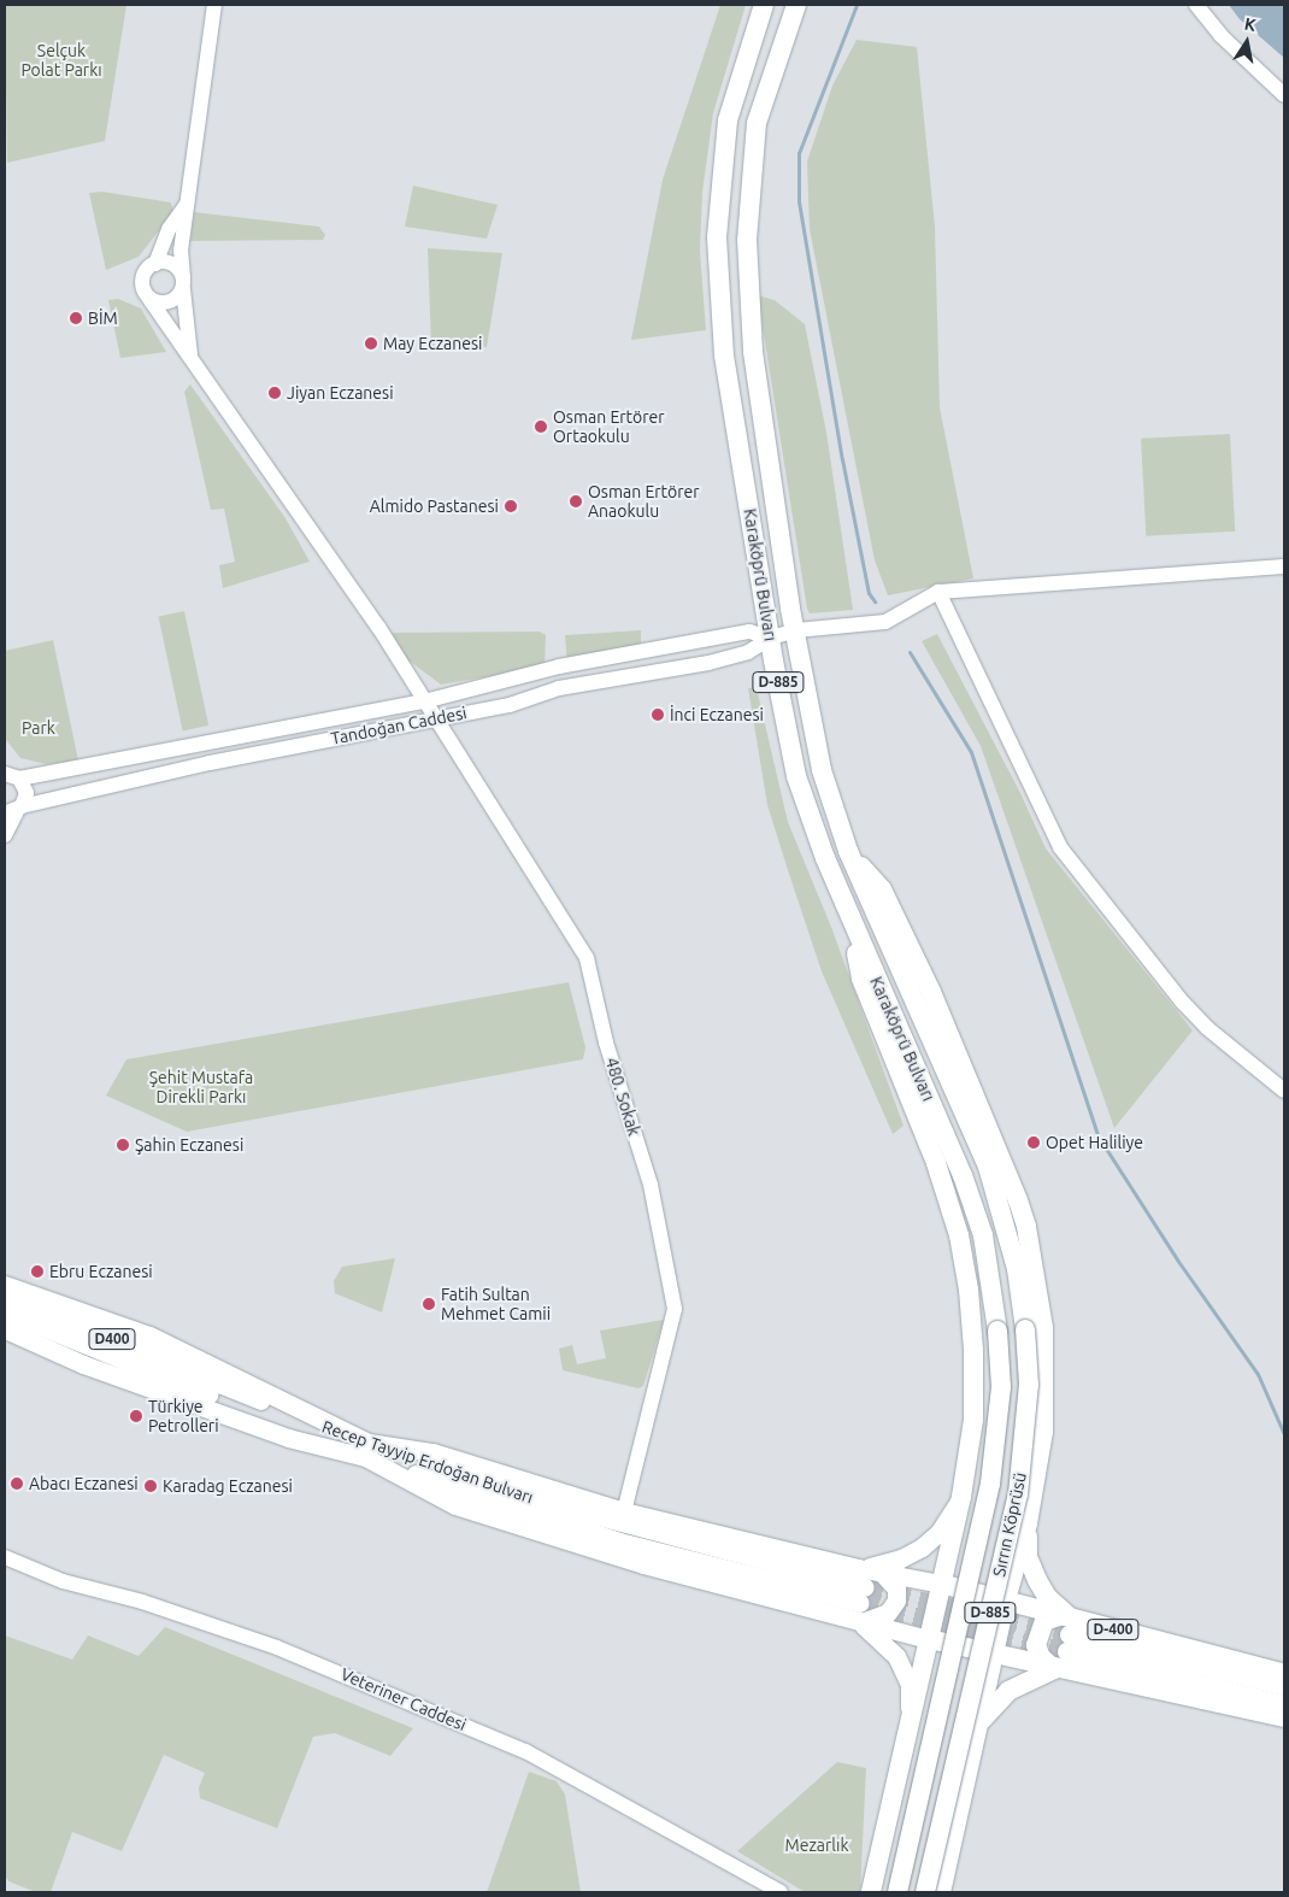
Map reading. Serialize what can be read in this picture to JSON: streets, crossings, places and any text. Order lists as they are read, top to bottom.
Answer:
{
  "streets": {
    "highway": [
      "Karaköprü Bulvarı",
      "D-885",
      "D400",
      "Recep Tayyip Erdoğan Bulvarı",
      "Sırrın Köprüsü",
      "D-400"
    ],
    "street": ["Tandoğan Caddesi", "480. Sokak", "Veteriner Caddesi"]
  },
  "crossings": [
    ["Karaköprü Bulvarı", "Tandoğan Caddesi"],
    ["Karaköprü Bulvarı", "Sırrın Köprüsü"],
    ["Tandoğan Caddesi", "480. Sokak"]
  ],
  "parks": [
    "Selçuk Polat Parkı",
    "Park",
    "Şehit Mustafa Direkli Parkı",
    "Mezarlık"
  ],
  "places": [
    "BİM",
    "May Eczanesi",
    "Jiyan Eczanesi",
    "Osman Ertörer Ortaokulu",
    "Osman Ertörer Anaokulu",
    "Almido Pastanesi",
    "İnci Eczanesi",
    "Opet Haliliye",
    "Şahin Eczanesi",
    "Ebru Eczanesi",
    "Fatih Sultan Mehmet Camii",
    "Türkiye Petrolleri",
    "Abacı Eczanesi",
    "Karadag Eczanesi"
  ],
  "north": "top"
}
